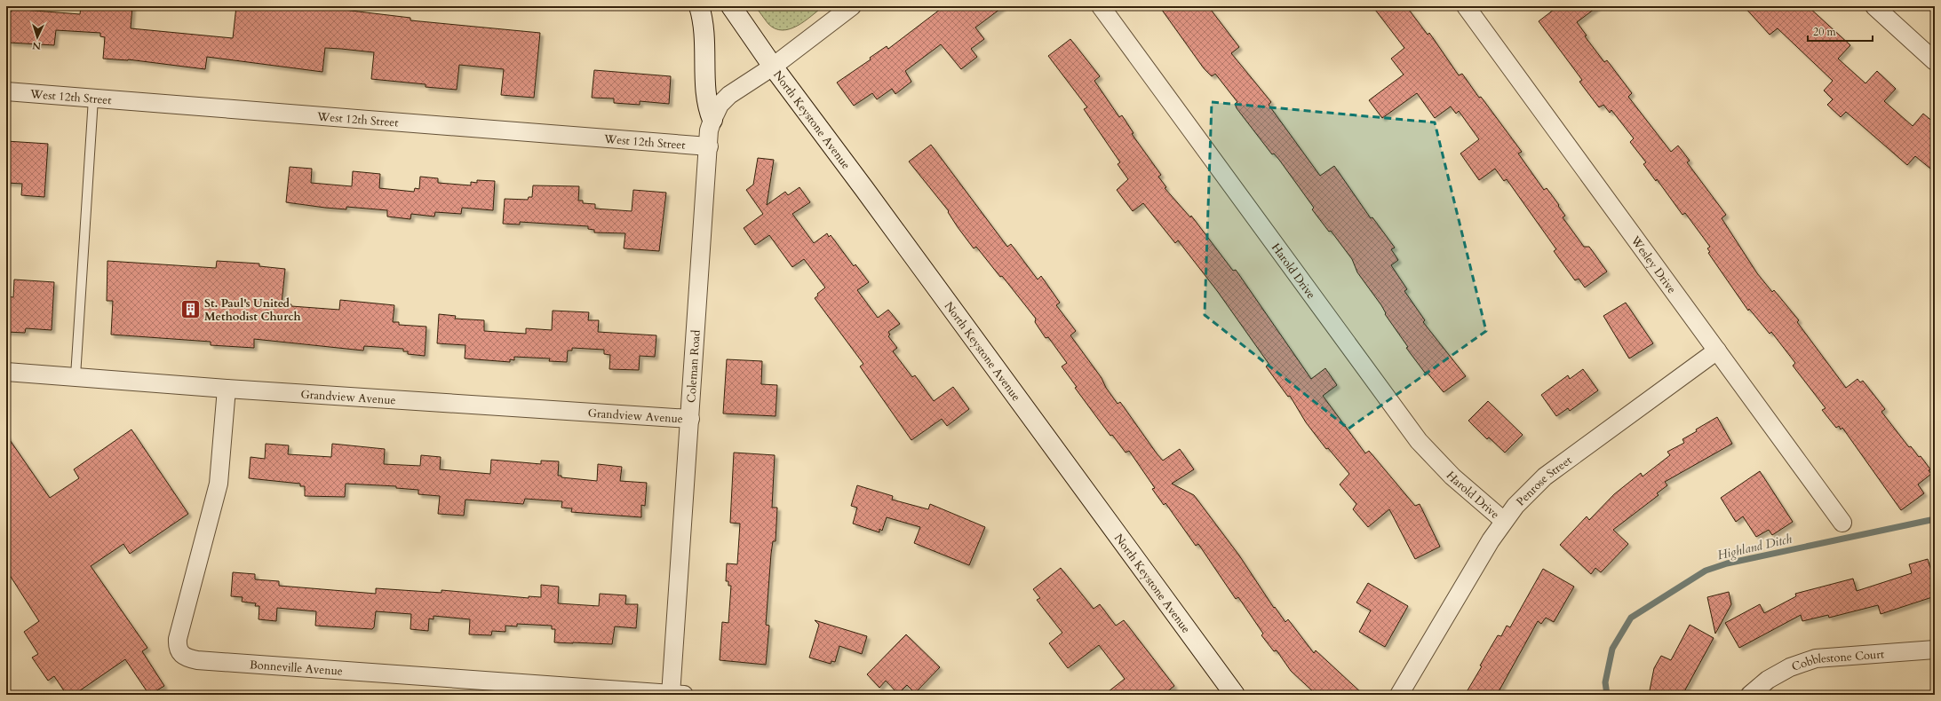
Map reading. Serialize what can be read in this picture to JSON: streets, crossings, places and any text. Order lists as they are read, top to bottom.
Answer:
{
  "streets": {
    "street": [
      "West 12th Street",
      "North Keystone Avenue",
      "Wesley Drive",
      "Harold Drive",
      "Coleman Road",
      "Grandview Avenue",
      "Penrose Street",
      "Cobblestone Court",
      "Bonneville Avenue"
    ]
  },
  "crossings": [
    ["West 12th Street", "Coleman Road"],
    ["North Keystone Avenue", "Coleman Road"],
    ["Wesley Drive", "Penrose Street"],
    ["Harold Drive", "Penrose Street"],
    ["Coleman Road", "Grandview Avenue"],
    ["Coleman Road", "Bonneville Avenue"],
    ["Grandview Avenue", "Bonneville Avenue"]
  ],
  "water": ["Highland Ditch"],
  "places": {
    "building": ["St. Paul's United Methodist Church"]
  },
  "scale_bar": "20 m",
  "north": "bottom"
}
